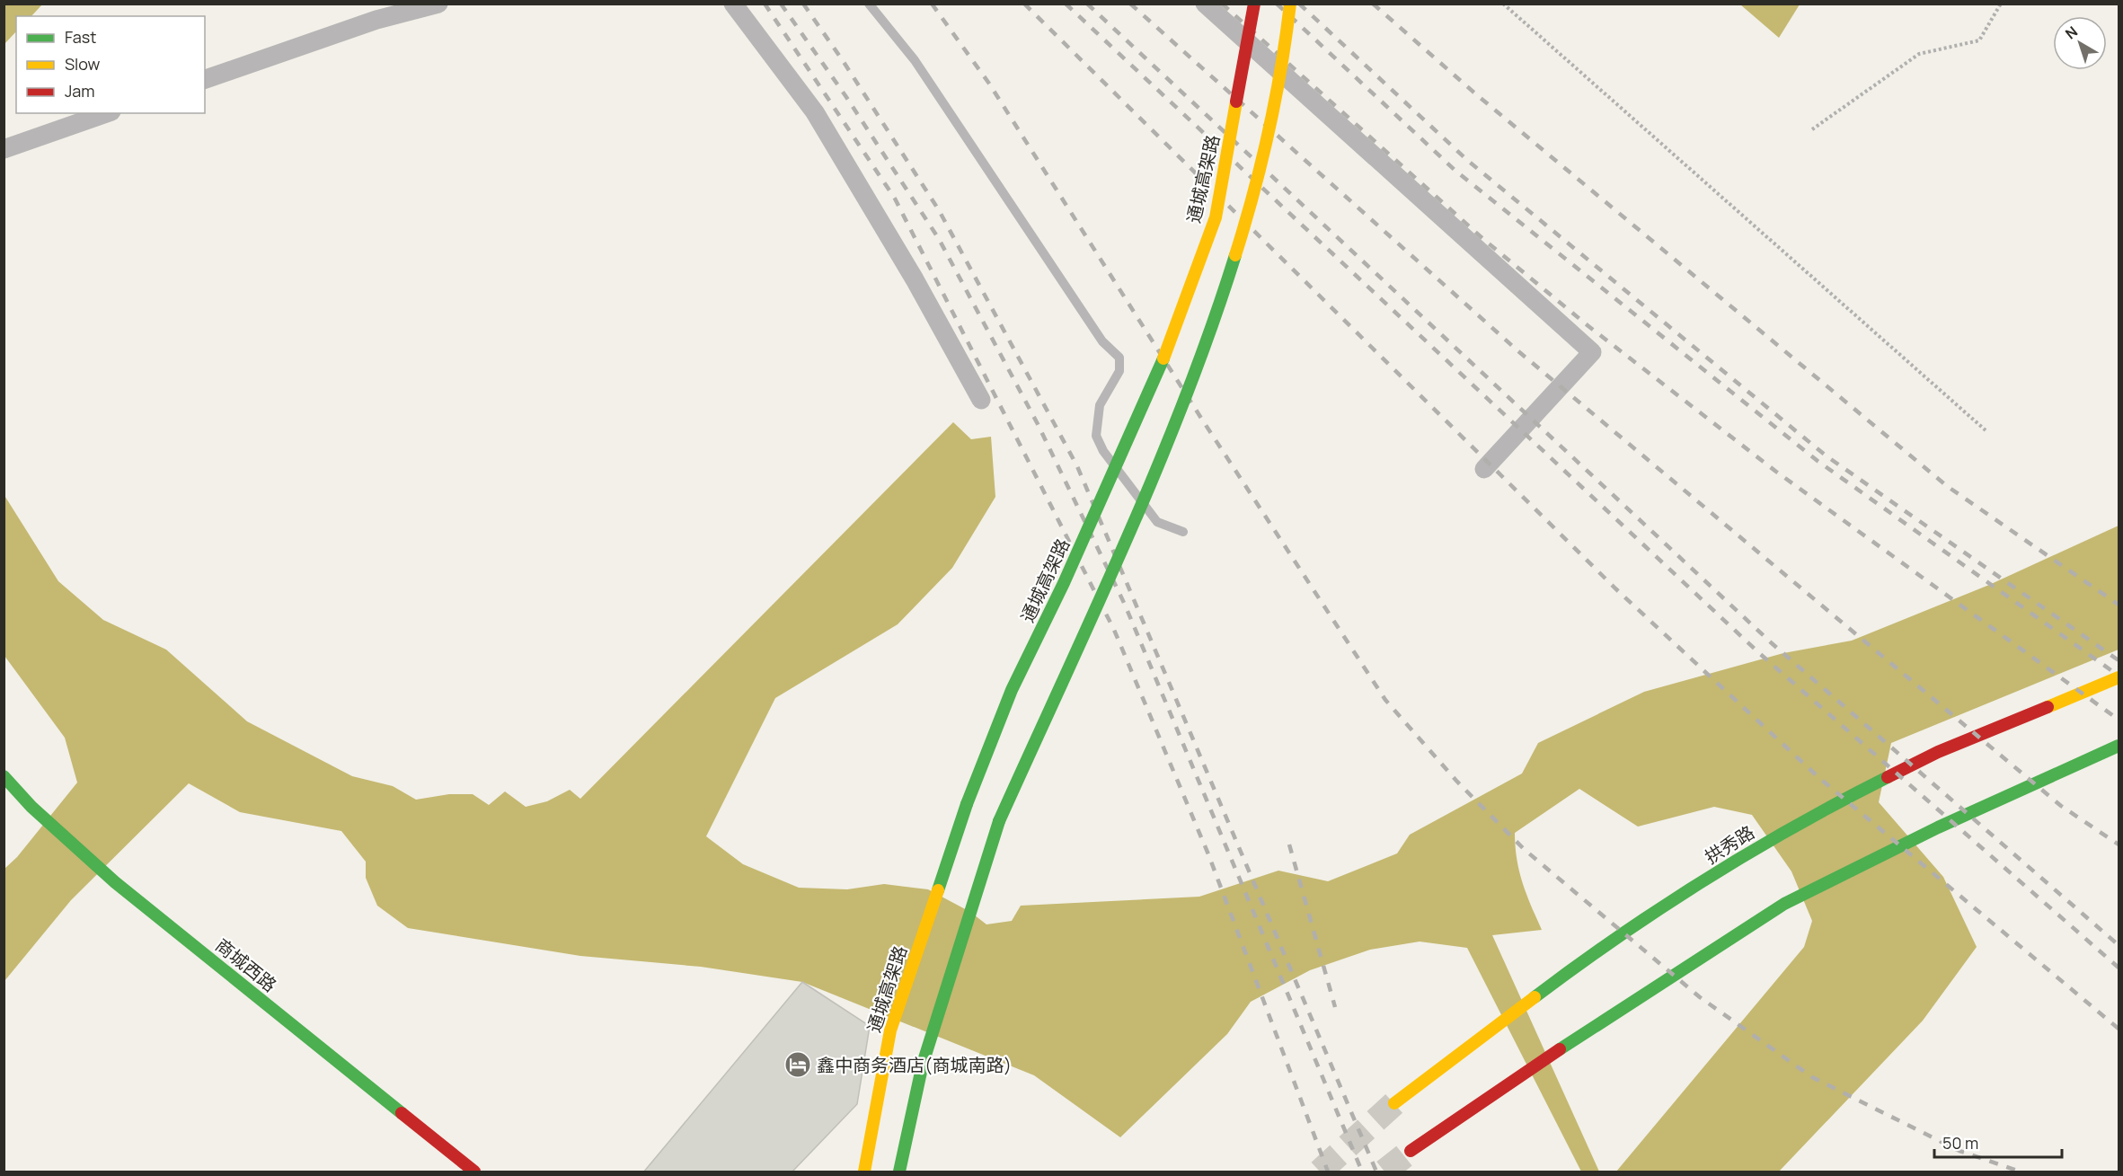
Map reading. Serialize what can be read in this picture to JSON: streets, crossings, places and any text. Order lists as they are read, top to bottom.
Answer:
{
  "streets": {
    "main road": ["通城高架路", "拱秀路", "商城西路"]
  },
  "places": {
    "hotel": ["鑫中商务酒店(商城南路)"]
  },
  "legend": ["Fast", "Slow", "Jam"],
  "scale_bar": "50 m",
  "north": "top left"
}
